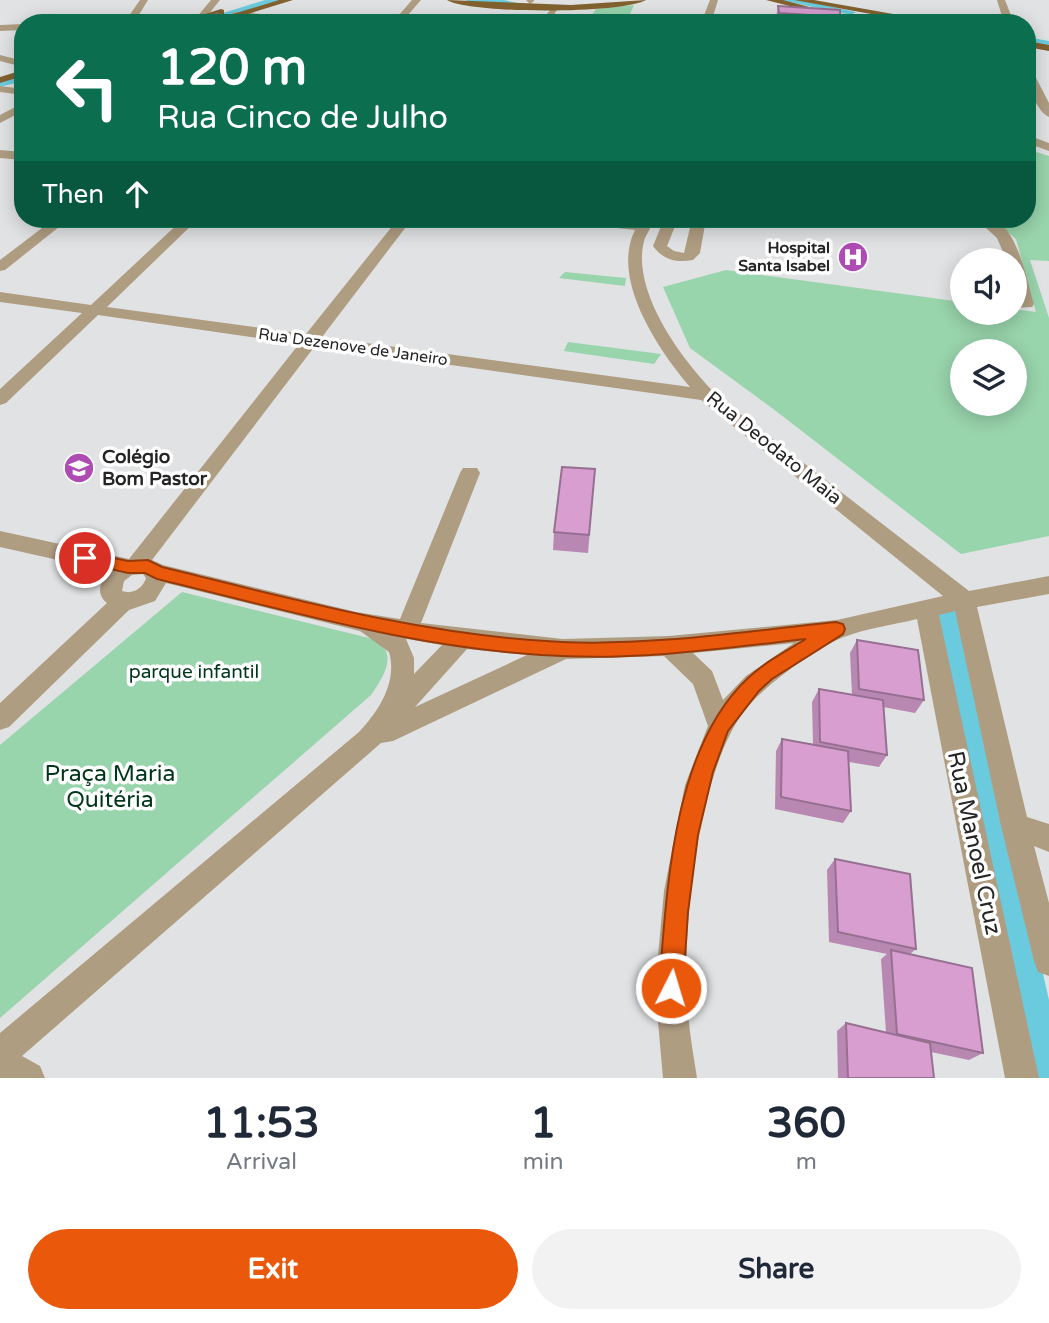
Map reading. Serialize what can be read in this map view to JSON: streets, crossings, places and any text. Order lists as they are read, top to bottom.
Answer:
{
  "streets": {
    "street": ["Rua Dezenove de Janeiro", "Rua Deodato Maia", "Rua Manoel Cruz"]
  },
  "crossings": [
    ["Rua Dezenove de Janeiro", "Rua Deodato Maia"],
    ["Rua Deodato Maia", "Rua Manoel Cruz"]
  ],
  "parks": ["parque infantil", "Praça Maria Quitéria"],
  "places": {
    "hospital": ["Hospital Santa Isabel"],
    "school or university": ["Colégio Bom Pastor"]
  },
  "page": {
    "turn": ["120 m", "Rua Cinco de Julho"],
    "then": "Then",
    "eta": [
      "11:53",
      "Arrival",
      "1",
      "min",
      "360",
      "m"
    ],
    "buttons": ["Exit", "Share"]
  }
}
